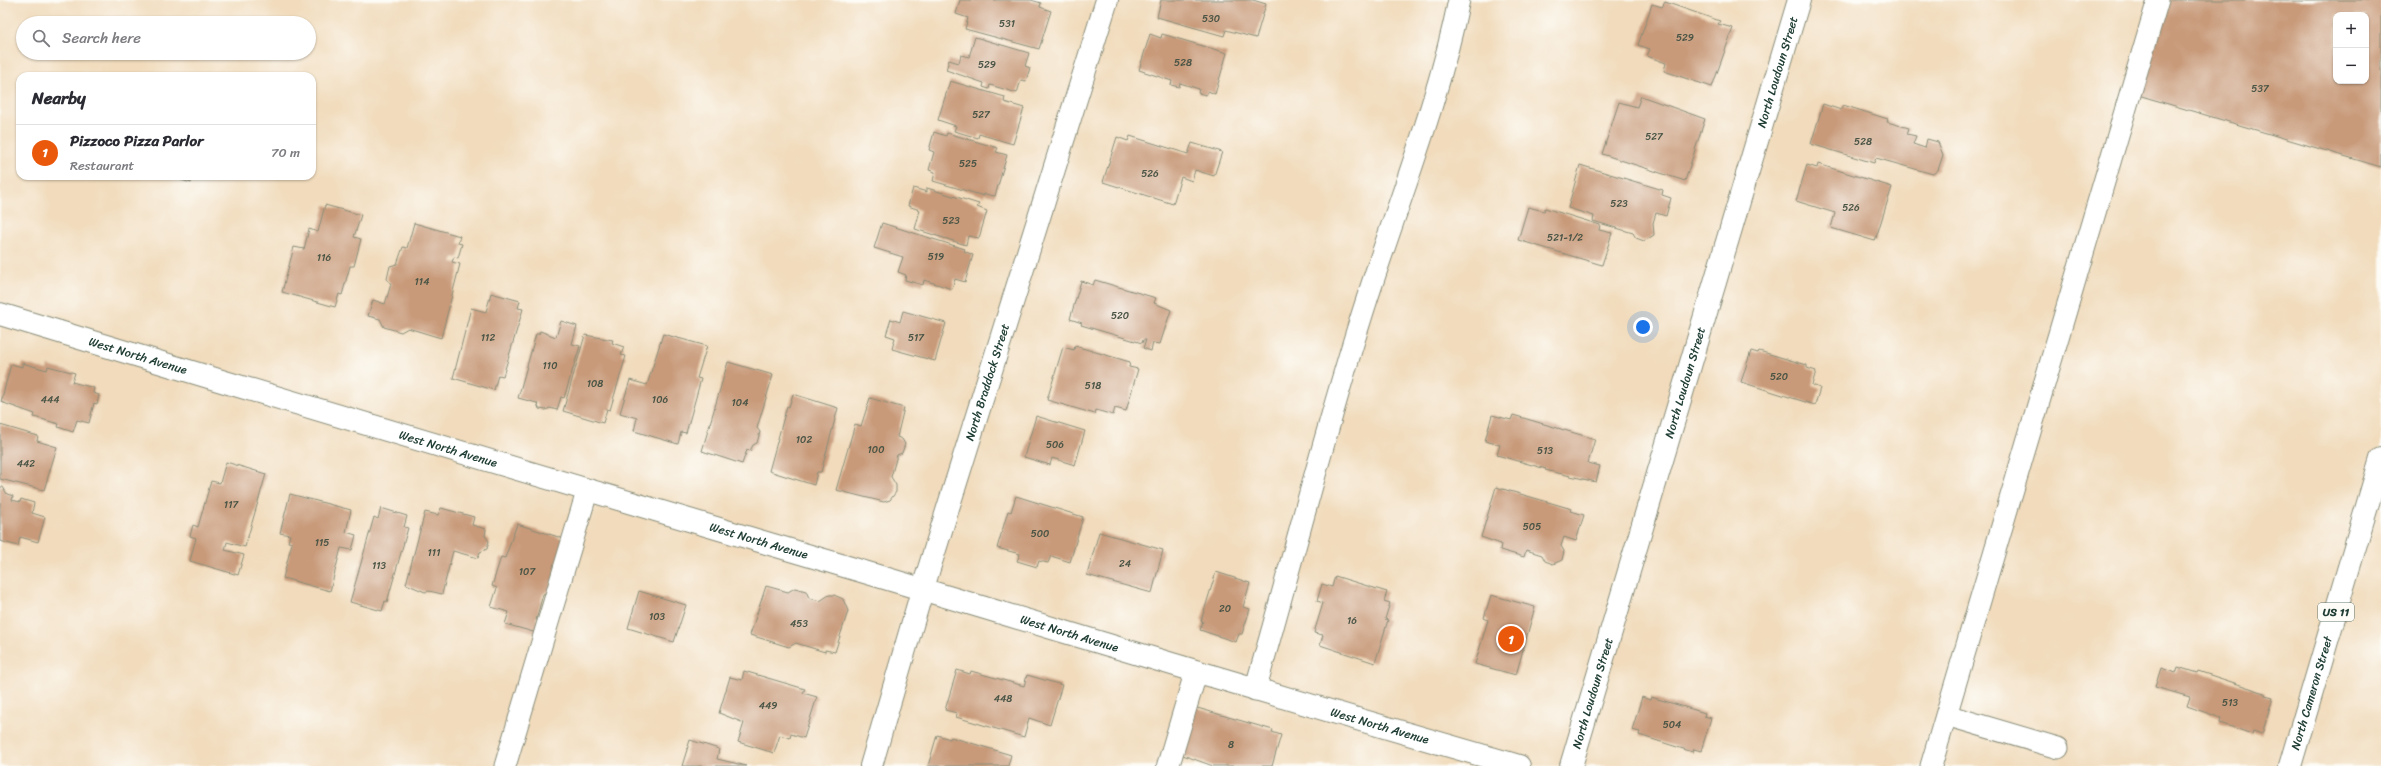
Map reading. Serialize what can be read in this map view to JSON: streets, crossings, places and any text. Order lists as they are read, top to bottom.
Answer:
{
  "streets": {
    "street": [
      "North Loudoun Street",
      "West North Avenue",
      "North Braddock Street",
      "US 11",
      "North Cameron Street"
    ]
  },
  "crossings": [
    ["West North Avenue", "North Braddock Street"]
  ],
  "house_numbers": [
    "530",
    "531",
    "529",
    "528",
    "529",
    "537",
    "527",
    "527",
    "528",
    "525",
    "526",
    "523",
    "526",
    "523",
    "521-1/2",
    "519",
    "116",
    "114",
    "520",
    "112",
    "517",
    "110",
    "520",
    "108",
    "518",
    "444",
    "106",
    "104",
    "102",
    "506",
    "100",
    "513",
    "442",
    "117",
    "505",
    "500",
    "115",
    "111",
    "24",
    "113",
    "107",
    "20",
    "103",
    "16",
    "453",
    "448",
    "513",
    "449",
    "504",
    "8"
  ],
  "page": {
    "map_buttons": ["+", "−"],
    "search": "Search here",
    "heading": "Nearby",
    "list": [
      {
        "mark": "1",
        "name": "Pizzoco Pizza Parlor",
        "note": "Restaurant",
        "value": "70 m"
      }
    ],
    "pins": "1"
  }
}
